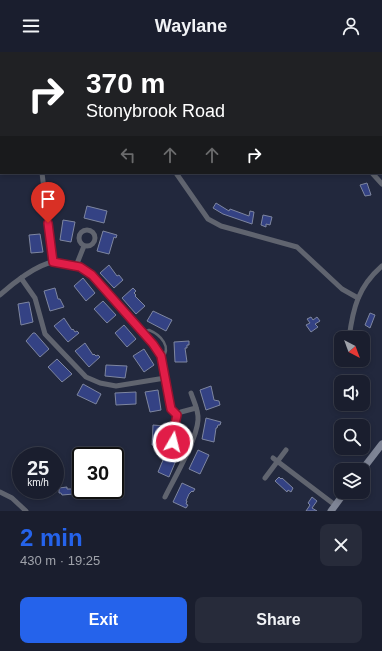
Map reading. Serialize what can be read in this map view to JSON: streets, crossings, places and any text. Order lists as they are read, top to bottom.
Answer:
{
  "north": "bottom right",
  "page": {
    "header": "Waylane",
    "turn": ["370 m", "Stonybrook Road"],
    "speed": "25 km/h",
    "limit": "30",
    "heading": ["2 min", "430 m · 19:25"],
    "buttons": ["Exit", "Share"]
  }
}
